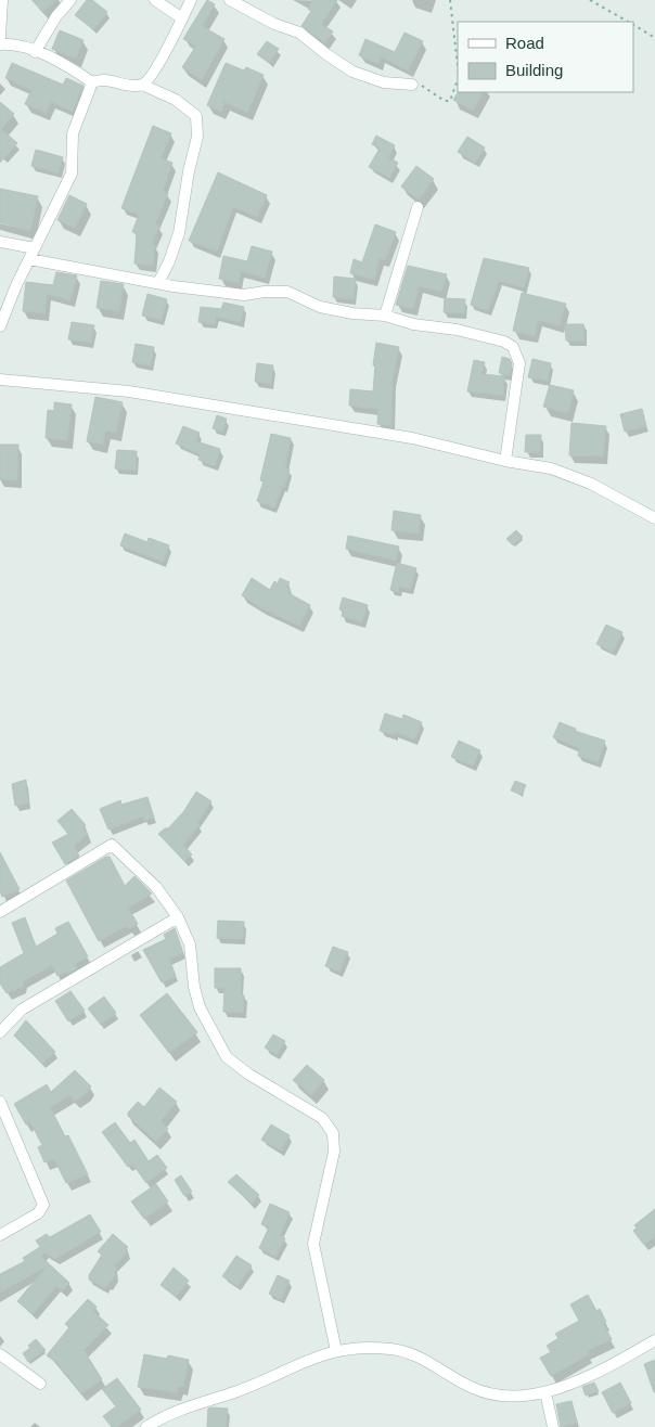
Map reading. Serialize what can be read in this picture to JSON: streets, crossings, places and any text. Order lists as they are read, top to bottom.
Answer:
{
  "legend": ["Road", "Building"]
}
